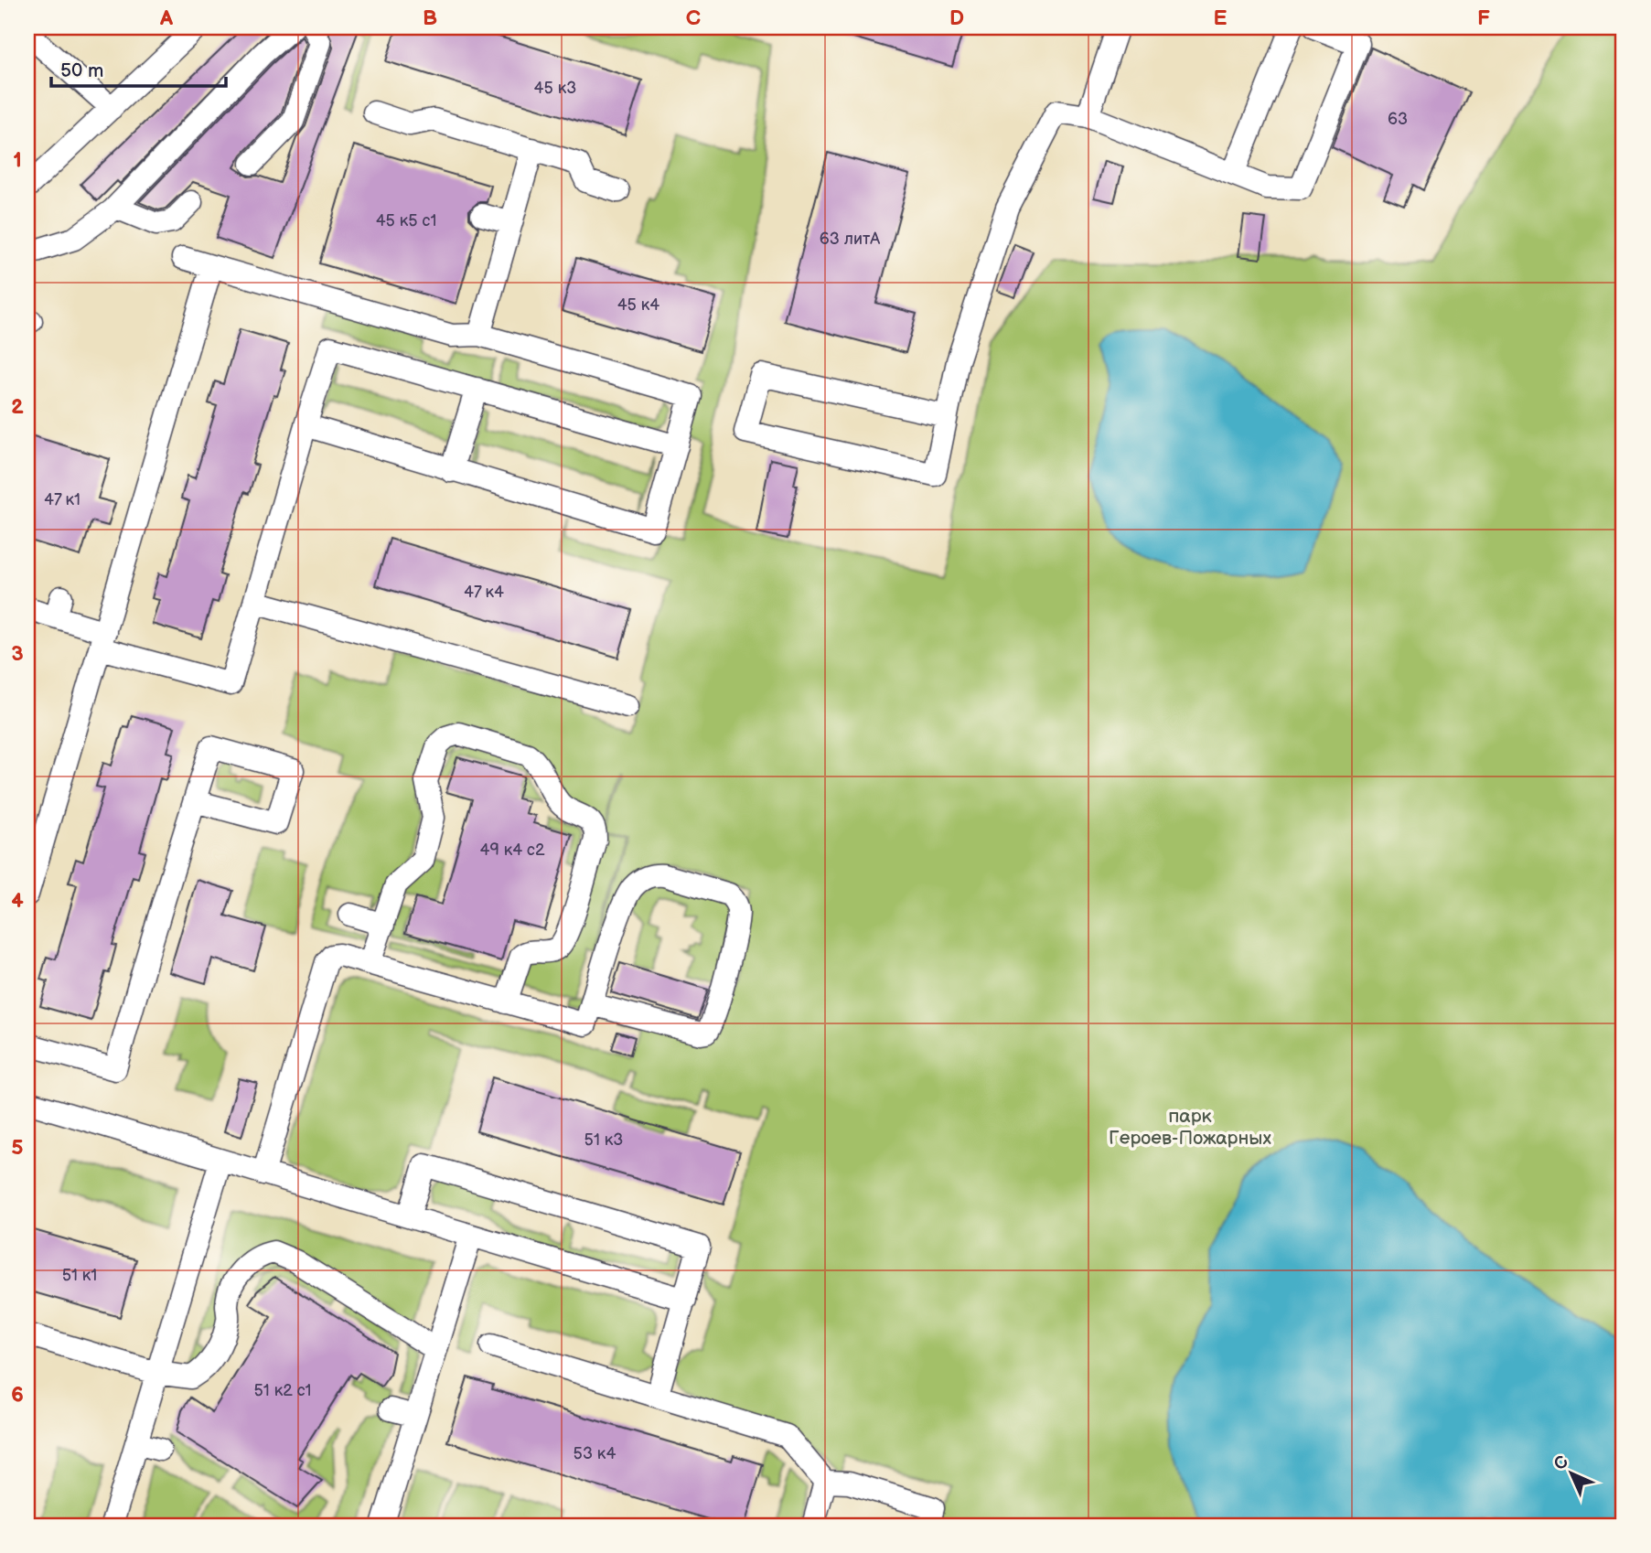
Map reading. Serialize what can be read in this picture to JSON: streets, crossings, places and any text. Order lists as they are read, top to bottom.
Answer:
{
  "parks": ["парк Героев-Пожарных"],
  "house_numbers": [
    "45 к3",
    "63",
    "45 к5 с1",
    "63 литА",
    "45 к4",
    "47 к1",
    "47 к4",
    "49 к4 с2",
    "51 к3",
    "51 к1",
    "51 к2 с1",
    "53 к4"
  ],
  "scale_bar": "50 m",
  "north": "top left",
  "grid": {
    "columns": [
      "A",
      "B",
      "C",
      "D",
      "E",
      "F"
    ],
    "rows": [
      "1",
      "2",
      "3",
      "4",
      "5",
      "6"
    ]
  }
}
